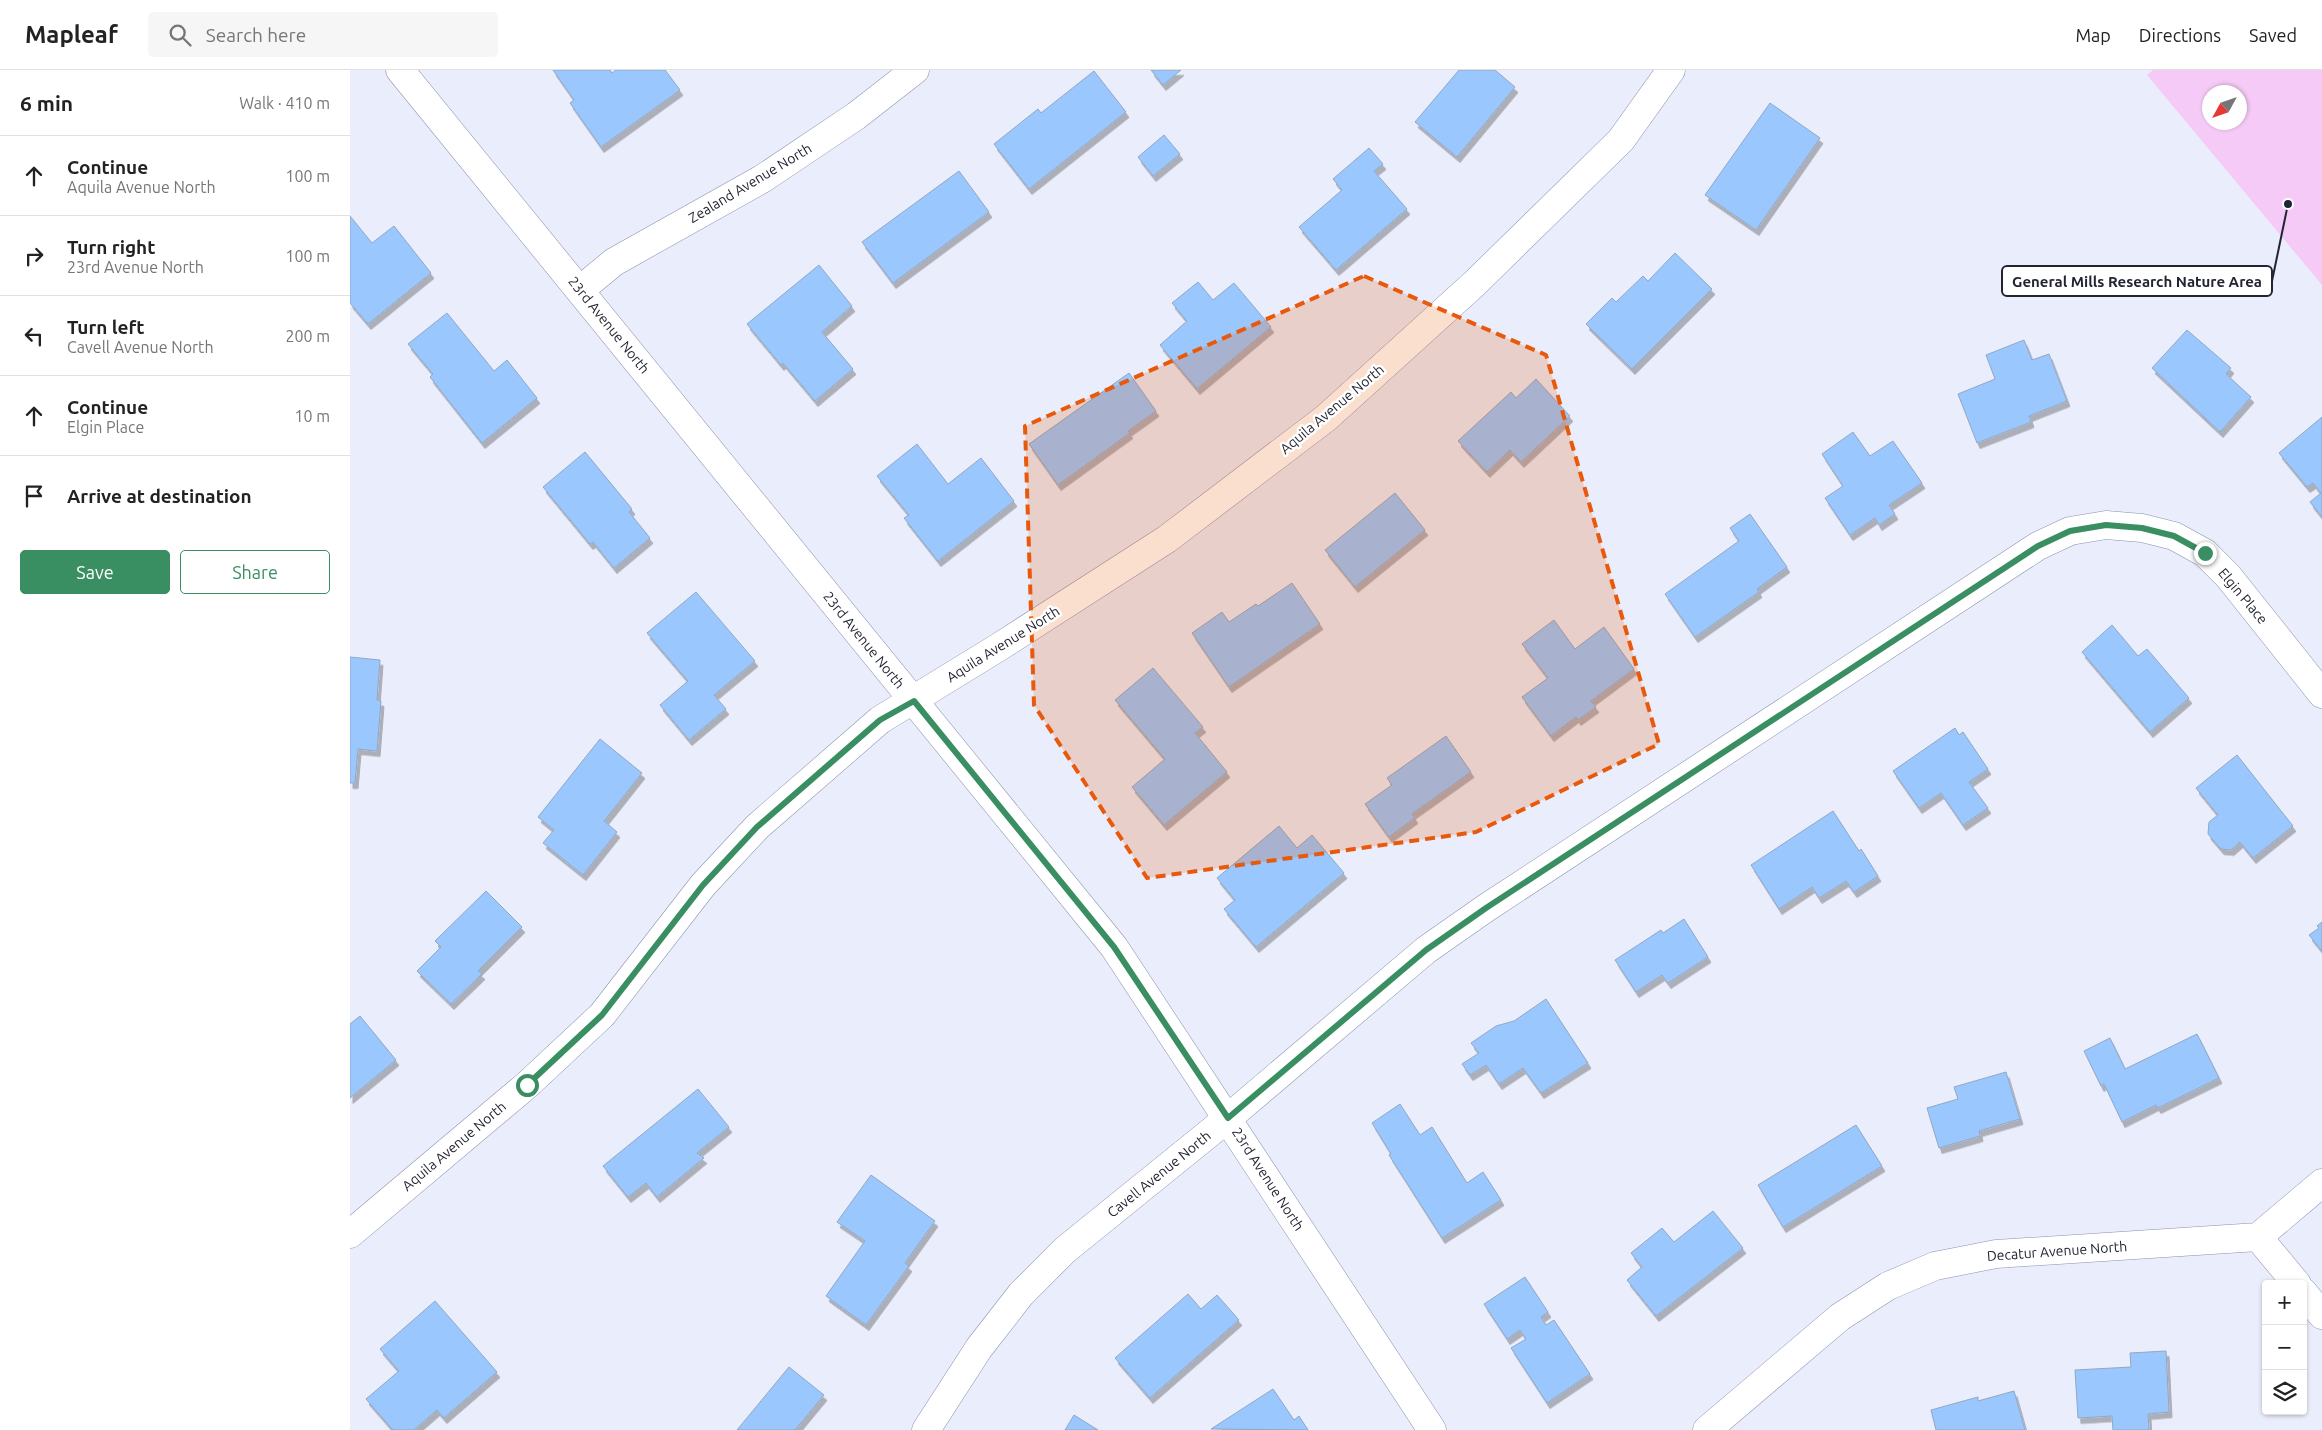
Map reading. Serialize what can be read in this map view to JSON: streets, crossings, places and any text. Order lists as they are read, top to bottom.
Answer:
{
  "streets": {
    "street": [
      "Zealand Avenue North",
      "23rd Avenue North",
      "Aquila Avenue North",
      "Elgin Place",
      "Cavell Avenue North",
      "Decatur Avenue North"
    ]
  },
  "crossings": [
    ["Zealand Avenue North", "23rd Avenue North"],
    ["23rd Avenue North", "Aquila Avenue North"],
    ["23rd Avenue North", "Cavell Avenue North"],
    ["Elgin Place", "Cavell Avenue North"]
  ],
  "places": ["General Mills Research Nature Area"],
  "north": "bottom left",
  "page": {
    "header": "Mapleaf",
    "search": "Search here",
    "nav": ["Map", "Directions", "Saved"],
    "heading": ["6 min", "Walk · 410 m"],
    "list": [
      ["Continue", "Aquila Avenue North", "100 m"],
      ["Turn right", "23rd Avenue North", "100 m"],
      ["Turn left", "Cavell Avenue North", "200 m"],
      ["Continue", "Elgin Place", "10 m"],
      "Arrive at destination"
    ],
    "buttons": ["Save", "Share"],
    "map_buttons": ["+", "−"]
  }
}
